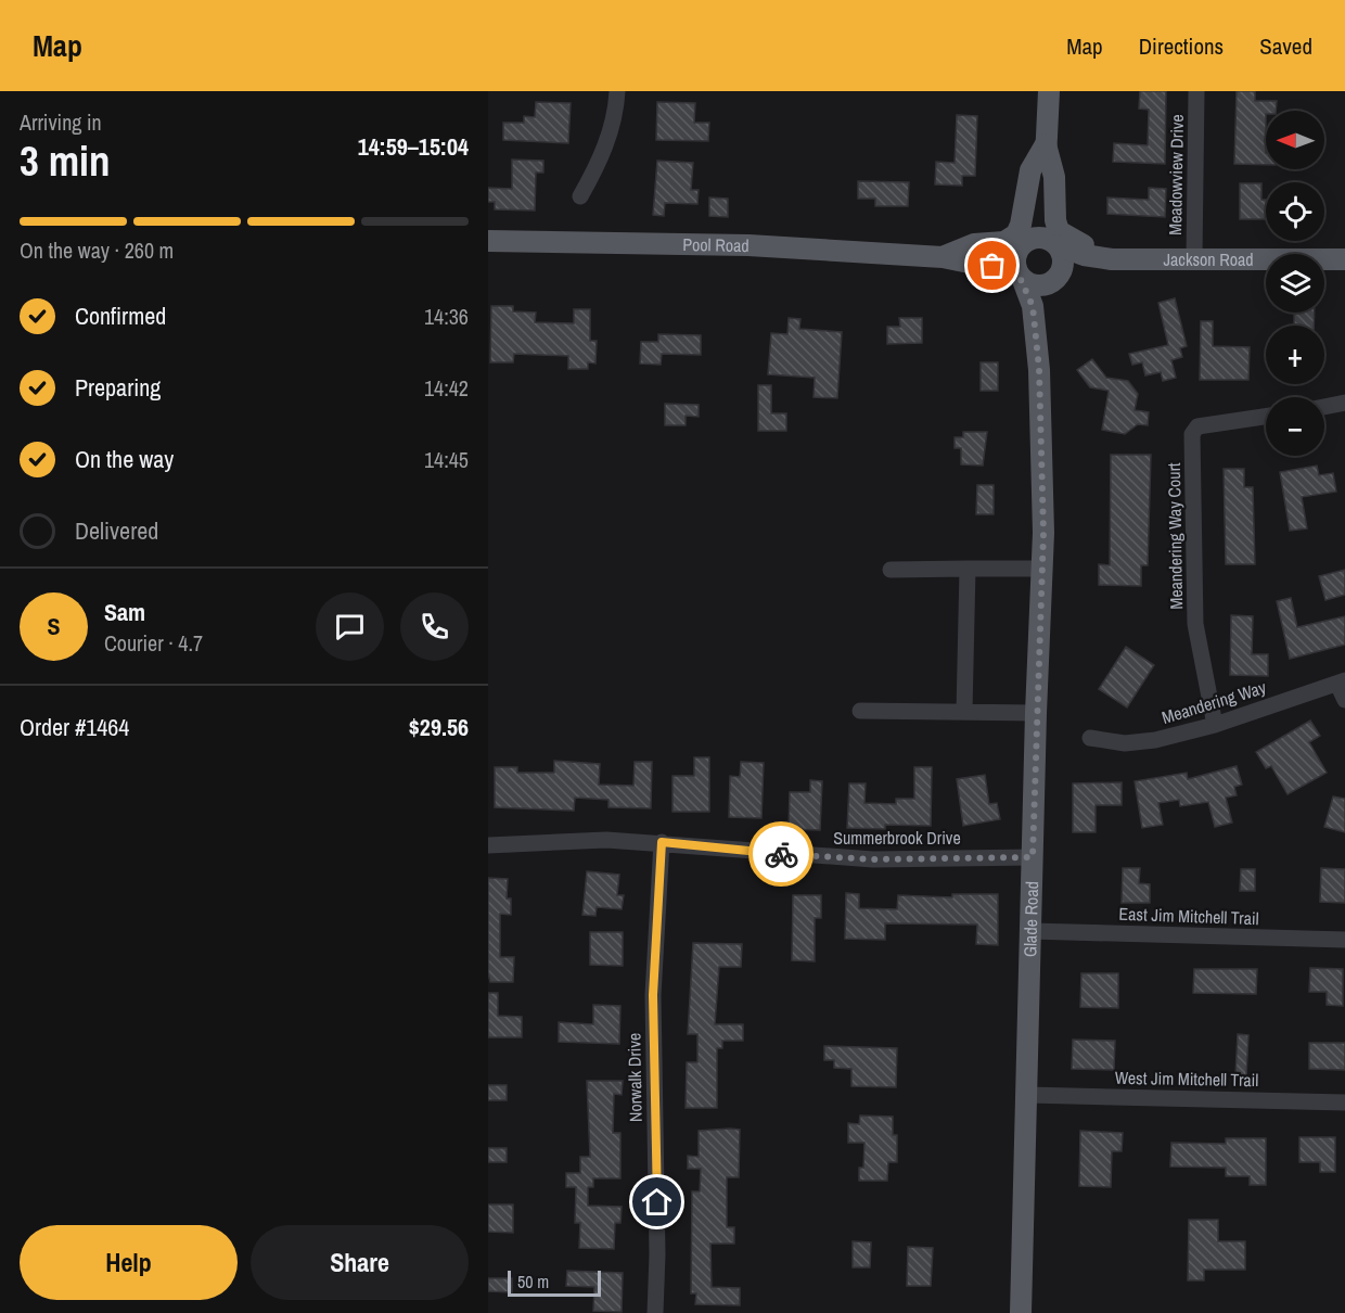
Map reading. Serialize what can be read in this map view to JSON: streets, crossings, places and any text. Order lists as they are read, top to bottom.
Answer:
{
  "streets": {
    "main road": ["Pool Road", "Jackson Road", "Glade Road"],
    "street": [
      "Meadowview Drive",
      "Meandering Way Court",
      "Meandering Way",
      "Summerbrook Drive",
      "East Jim Mitchell Trail",
      "Norwalk Drive",
      "West Jim Mitchell Trail"
    ]
  },
  "crossings": [
    ["Meadowview Drive", "Jackson Road"],
    ["Pool Road", "Jackson Road"],
    ["Pool Road", "Glade Road"],
    ["Jackson Road", "Glade Road"],
    ["Meandering Way Court", "Meandering Way"],
    ["Summerbrook Drive", "Glade Road"],
    ["Summerbrook Drive", "Norwalk Drive"],
    ["East Jim Mitchell Trail", "Glade Road"],
    ["Glade Road", "West Jim Mitchell Trail"]
  ],
  "scale_bar": "50 m",
  "north": "left",
  "page": {
    "header": "Map",
    "nav": ["Map", "Directions", "Saved"],
    "heading": ["3 min", "Arriving in", "14:59–15:04"],
    "panel": [
      "Sam",
      "Courier · 4.7",
      "Order #1464",
      "$29.56"
    ],
    "map_buttons": ["+", "−"],
    "bar": "On the way · 260 m",
    "list": [
      ["Confirmed", "14:36"],
      ["Preparing", "14:42"],
      ["On the way", "14:45"],
      "Delivered"
    ],
    "round": "S",
    "buttons": ["Help", "Share"],
    "scale": "50 m"
  }
}
